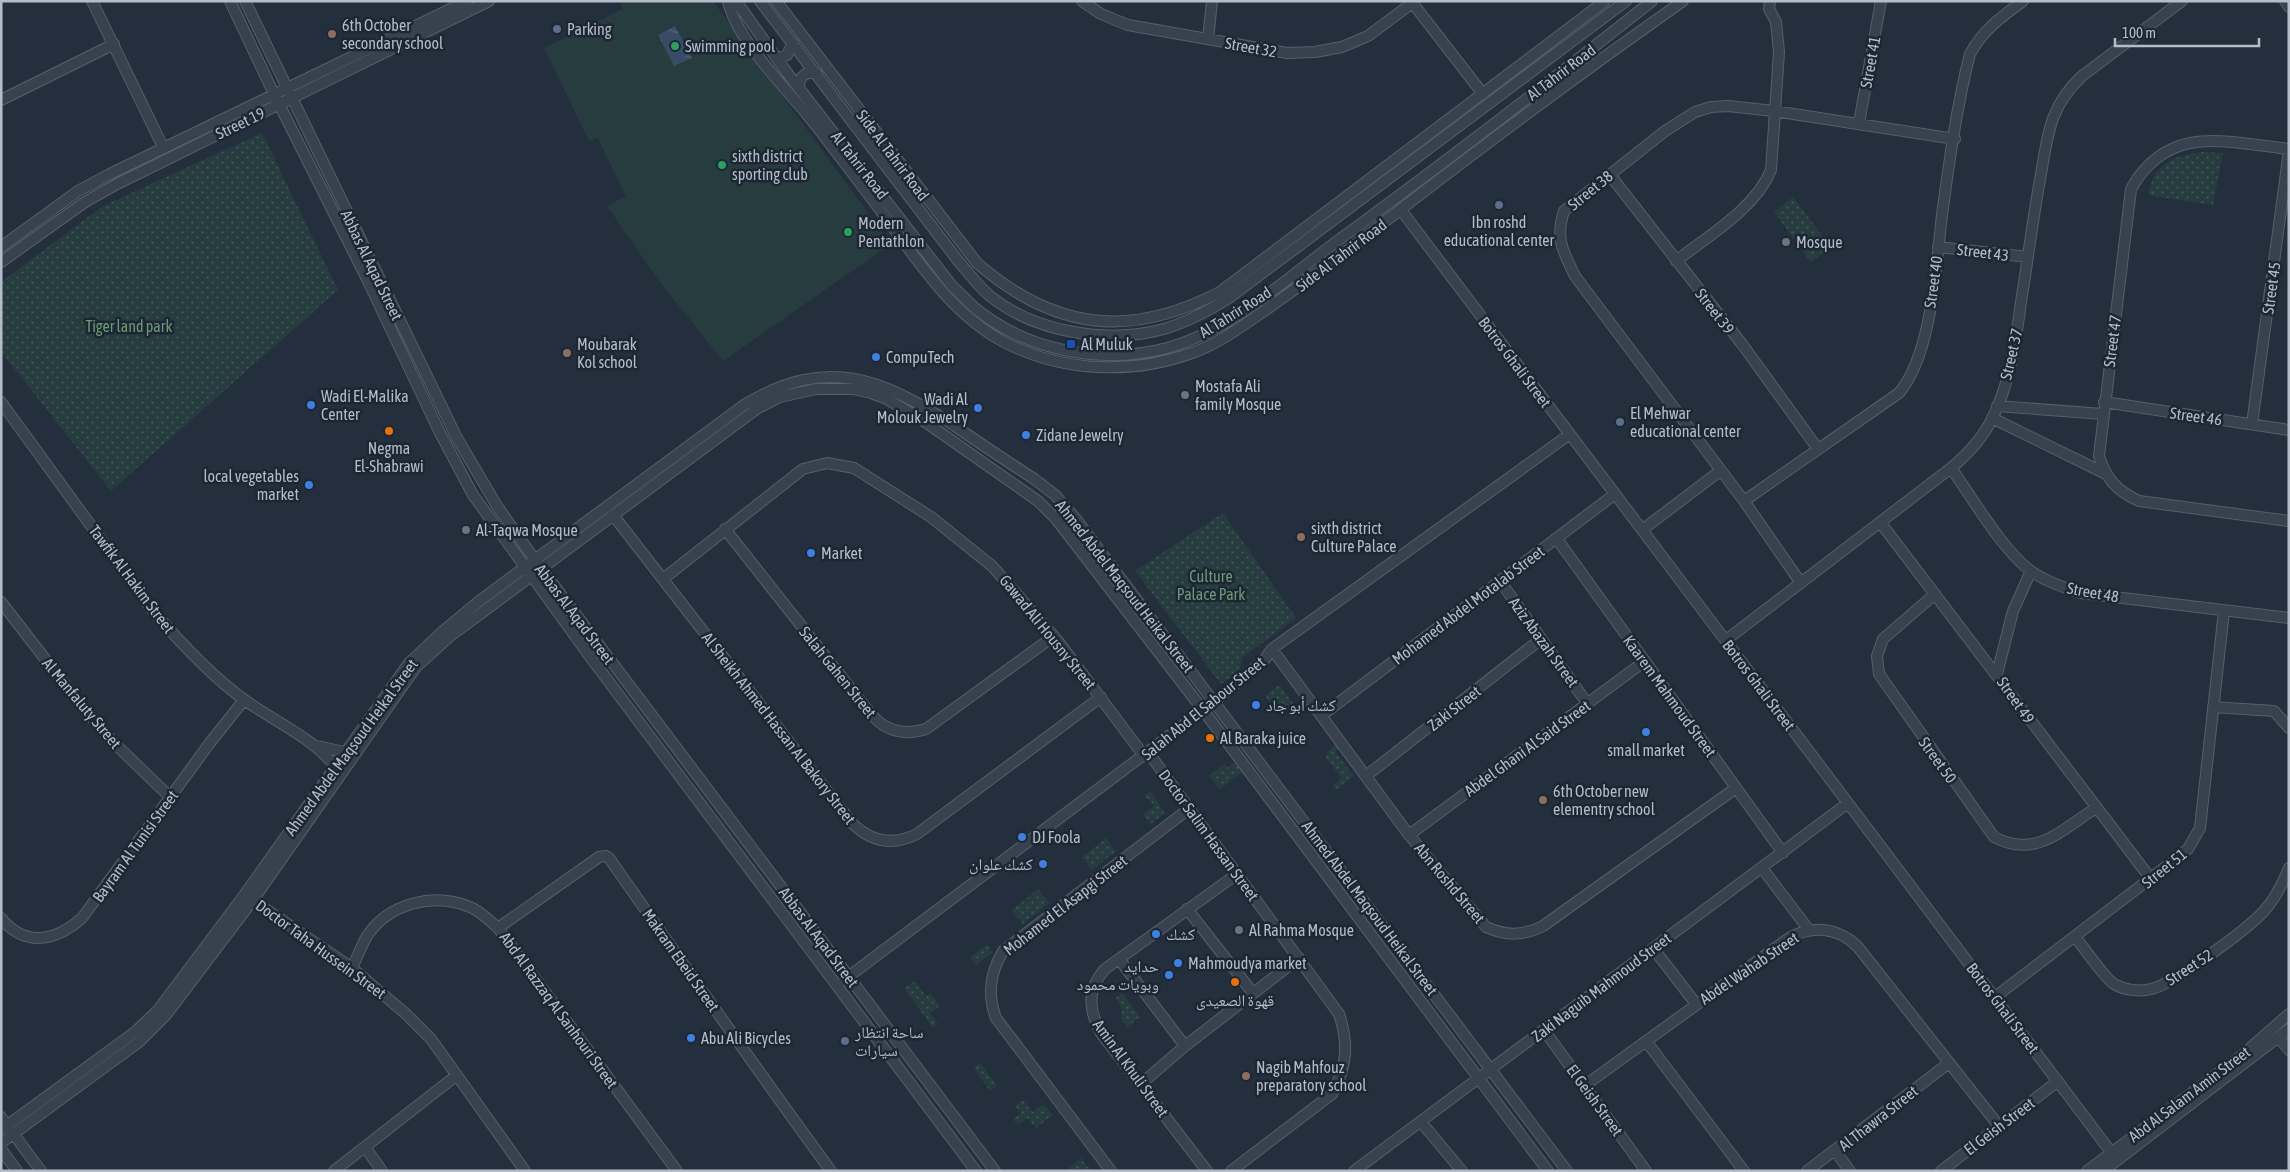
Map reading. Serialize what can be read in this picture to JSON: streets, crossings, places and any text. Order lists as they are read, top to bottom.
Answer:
{
  "streets": {
    "street": [
      "Street 32",
      "Street 41",
      "Al Tahrir Road",
      "Street 19",
      "Side Al Tahrir Road",
      "Street 38",
      "Street 43",
      "Abbas Al Aqad Street",
      "Street 40",
      "Street 45",
      "Street 39",
      "Street 47",
      "Street 37",
      "Botros Ghali Street",
      "Street 46",
      "Tawfik Al Hakim Street",
      "Ahmed Abdel Maqsoud Heikal Street",
      "Street 48",
      "Mohamed Abdel Motalab Street",
      "Gawad Ali Housny Street",
      "Aziz Abazah Street",
      "Salah Gahen Street",
      "Kaarem Mahmoud Street",
      "Street 49",
      "Al Manfaluty Street",
      "Salah Abd El Sabour Street",
      "Zaki Street",
      "Al Sheikh Ahmed Hassan Al Bakory Street",
      "Abdel Ghani Al Said Street",
      "Street 50",
      "Doctor Salim Hassan Street",
      "Bayram Al Tunisi Street",
      "Street 51",
      "Abn Roshd Street",
      "Mohamed El Asapgi Street",
      "Doctor Taha Hussein Street",
      "Makram Ebeid Street",
      "Street 52",
      "Abdel Wahab Street",
      "Zaki Naguib Mahmoud Street",
      "Abd Al Razzaq Al Sanhouri Street",
      "Amin Al Khuli Street",
      "Abd Al Salam Amin Street",
      "El Geish Street",
      "Al Thawra Street"
    ]
  },
  "crossings": [
    ["Street 41", "Street 38"],
    ["Street 19", "Abbas Al Aqad Street"],
    ["Side Al Tahrir Road", "Botros Ghali Street"],
    ["Street 38", "Street 40"],
    ["Street 38", "Street 39"],
    ["Street 38", "Street 37"],
    ["Street 43", "Street 40"],
    ["Street 43", "Street 37"],
    ["Abbas Al Aqad Street", "Ahmed Abdel Maqsoud Heikal Street"],
    ["Abbas Al Aqad Street", "Salah Abd El Sabour Street"],
    ["Street 40", "Street 39"],
    ["Street 45", "Street 47"],
    ["Street 45", "Street 46"],
    ["Street 47", "Street 46"],
    ["Street 37", "Botros Ghali Street"],
    ["Street 37", "Street 48"],
    ["Street 37", "Street 49"],
    ["Botros Ghali Street", "Mohamed Abdel Motalab Street"],
    ["Botros Ghali Street", "Salah Abd El Sabour Street"],
    ["Botros Ghali Street", "Street 51"],
    ["Botros Ghali Street", "Zaki Naguib Mahmoud Street"],
    ["Botros Ghali Street", "Abd Al Salam Amin Street"],
    ["Botros Ghali Street", "El Geish Street"],
    ["Tawfik Al Hakim Street", "Ahmed Abdel Maqsoud Heikal Street"],
    ["Tawfik Al Hakim Street", "Bayram Al Tunisi Street"],
    ["Ahmed Abdel Maqsoud Heikal Street", "Salah Abd El Sabour Street"],
    ["Ahmed Abdel Maqsoud Heikal Street", "Al Sheikh Ahmed Hassan Al Bakory Street"],
    ["Ahmed Abdel Maqsoud Heikal Street", "Doctor Taha Hussein Street"],
    ["Ahmed Abdel Maqsoud Heikal Street", "Zaki Naguib Mahmoud Street"],
    ["Street 48", "Street 51"],
    ["Mohamed Abdel Motalab Street", "Aziz Abazah Street"],
    ["Mohamed Abdel Motalab Street", "Kaarem Mahmoud Street"],
    ["Mohamed Abdel Motalab Street", "Abn Roshd Street"],
    ["Gawad Ali Housny Street", "Salah Gahen Street"],
    ["Gawad Ali Housny Street", "Salah Abd El Sabour Street"],
    ["Gawad Ali Housny Street", "Al Sheikh Ahmed Hassan Al Bakory Street"],
    ["Gawad Ali Housny Street", "Doctor Salim Hassan Street"],
    ["Aziz Abazah Street", "Zaki Street"],
    ["Aziz Abazah Street", "Abdel Ghani Al Said Street"],
    ["Kaarem Mahmoud Street", "Abdel Ghani Al Said Street"],
    ["Kaarem Mahmoud Street", "Abn Roshd Street"],
    ["Kaarem Mahmoud Street", "Zaki Naguib Mahmoud Street"],
    ["Street 49", "Street 50"],
    ["Street 49", "Street 51"],
    ["Al Manfaluty Street", "Bayram Al Tunisi Street"],
    ["Salah Abd El Sabour Street", "Doctor Salim Hassan Street"],
    ["Salah Abd El Sabour Street", "Abn Roshd Street"],
    ["Zaki Street", "Abn Roshd Street"],
    ["Abdel Ghani Al Said Street", "Abn Roshd Street"],
    ["Doctor Salim Hassan Street", "Mohamed El Asapgi Street"],
    ["Doctor Salim Hassan Street", "Amin Al Khuli Street"],
    ["Street 51", "Street 52"],
    ["Doctor Taha Hussein Street", "Abd Al Razzaq Al Sanhouri Street"],
    ["Makram Ebeid Street", "Abd Al Razzaq Al Sanhouri Street"],
    ["Abdel Wahab Street", "El Geish Street"],
    ["Abdel Wahab Street", "Al Thawra Street"],
    ["Zaki Naguib Mahmoud Street", "El Geish Street"]
  ],
  "parks": ["Tiger land park", "Culture Palace Park"],
  "places": {
    "other": [
      "Parking",
      "6th October secondary school",
      "Swimming pool",
      "sixth district sporting club",
      "Ibn roshd educational center",
      "Modern Pentathlon",
      "Mosque",
      "Moubarak Kol school",
      "CompuTech",
      "Mostafa Ali family Mosque",
      "Wadi El-Malika Center",
      "Wadi Al Molouk Jewelry",
      "El Mehwar educational center",
      "Negma El-Shabrawi",
      "Zidane Jewelry",
      "local vegetables market",
      "Al-Taqwa Mosque",
      "sixth district Culture Palace",
      "Market",
      "كشك أبو جاد",
      "small market",
      "Al Baraka juice",
      "6th October new elementry school",
      "DJ Foola",
      "كشك علوان",
      "Al Rahma Mosque",
      "كشك",
      "Mahmoudya market",
      "حدايد وبويات محمود",
      "قهوة الصعيدى",
      "Abu Ali Bicycles",
      "ساحة انتظار سيارات",
      "Nagib Mahfouz preparatory school"
    ],
    "transit": ["Al Muluk"]
  },
  "scale_bar": "100 m"
}
